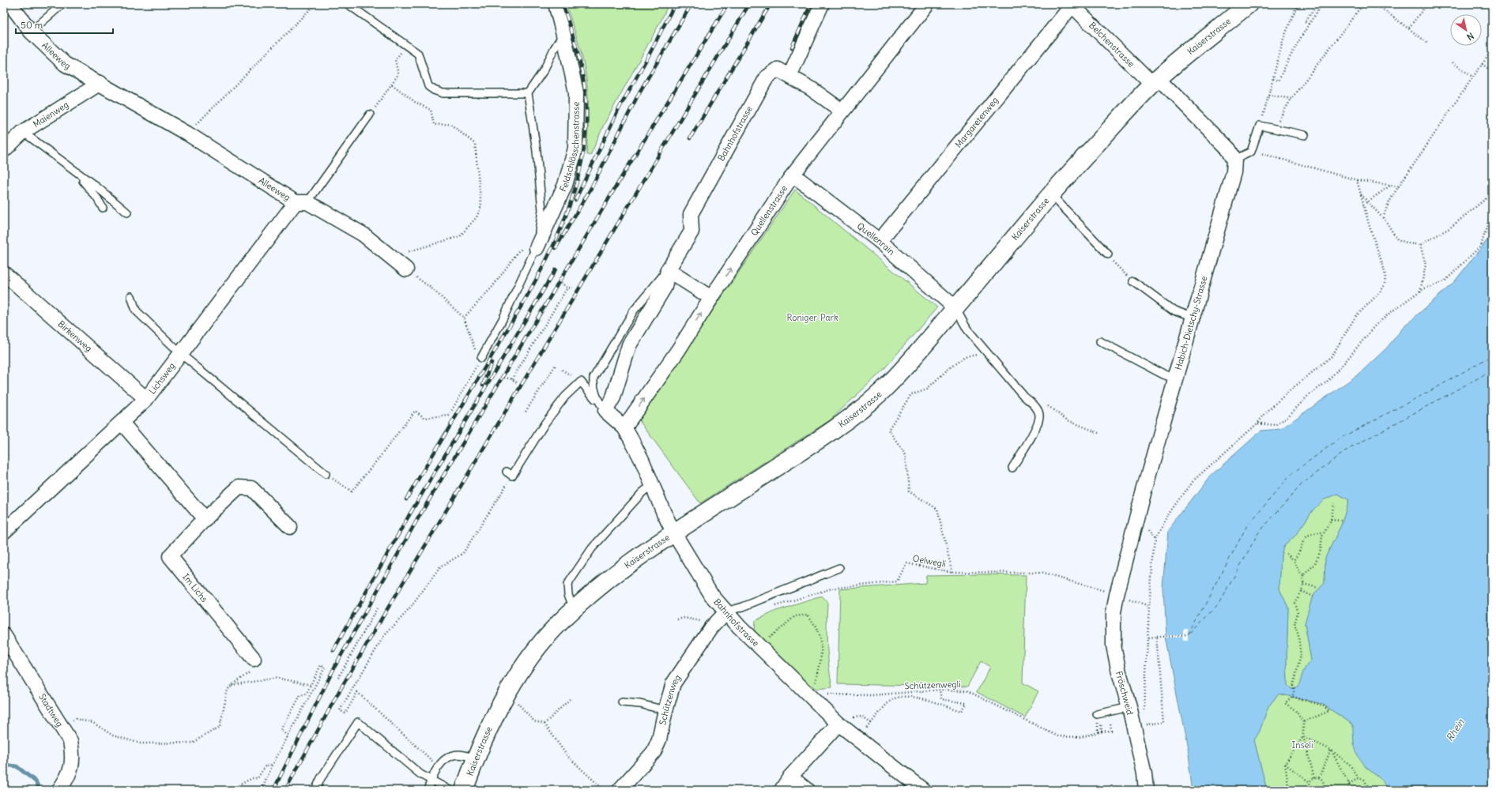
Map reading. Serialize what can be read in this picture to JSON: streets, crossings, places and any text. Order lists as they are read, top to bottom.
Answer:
{
  "streets": {
    "main road": ["Kaiserstrasse"],
    "street": [
      "Belchenstrasse",
      "Alleeweg",
      "Maienweg",
      "Margaretenweg",
      "Bahnhofstrasse",
      "Feldschlösschenstrasse",
      "Quellenstrasse",
      "Quellenrain",
      "Habich-Dietschy-Strasse",
      "Birkenweg",
      "Lichsweg",
      "Im Lichs",
      "Fröschweid",
      "Schützenweg",
      "Stadtweg"
    ],
    "path": ["Oelwegli", "Schützenwegli"]
  },
  "crossings": [
    ["Kaiserstrasse", "Belchenstrasse"],
    ["Kaiserstrasse", "Bahnhofstrasse"],
    ["Kaiserstrasse", "Quellenrain"],
    ["Belchenstrasse", "Margaretenweg"],
    ["Alleeweg", "Maienweg"],
    ["Alleeweg", "Lichsweg"],
    ["Margaretenweg", "Quellenrain"],
    ["Bahnhofstrasse", "Quellenstrasse"],
    ["Bahnhofstrasse", "Schützenwegli"],
    ["Bahnhofstrasse", "Schützenweg"],
    ["Quellenstrasse", "Quellenrain"],
    ["Habich-Dietschy-Strasse", "Oelwegli"],
    ["Habich-Dietschy-Strasse", "Fröschweid"],
    ["Birkenweg", "Lichsweg"],
    ["Oelwegli", "Fröschweid"]
  ],
  "one_way": ["Quellenstrasse"],
  "water": ["Rhein"],
  "parks": ["Roniger-Park", "Inseli"],
  "scale_bar": "50 m",
  "north": "bottom right"
}
